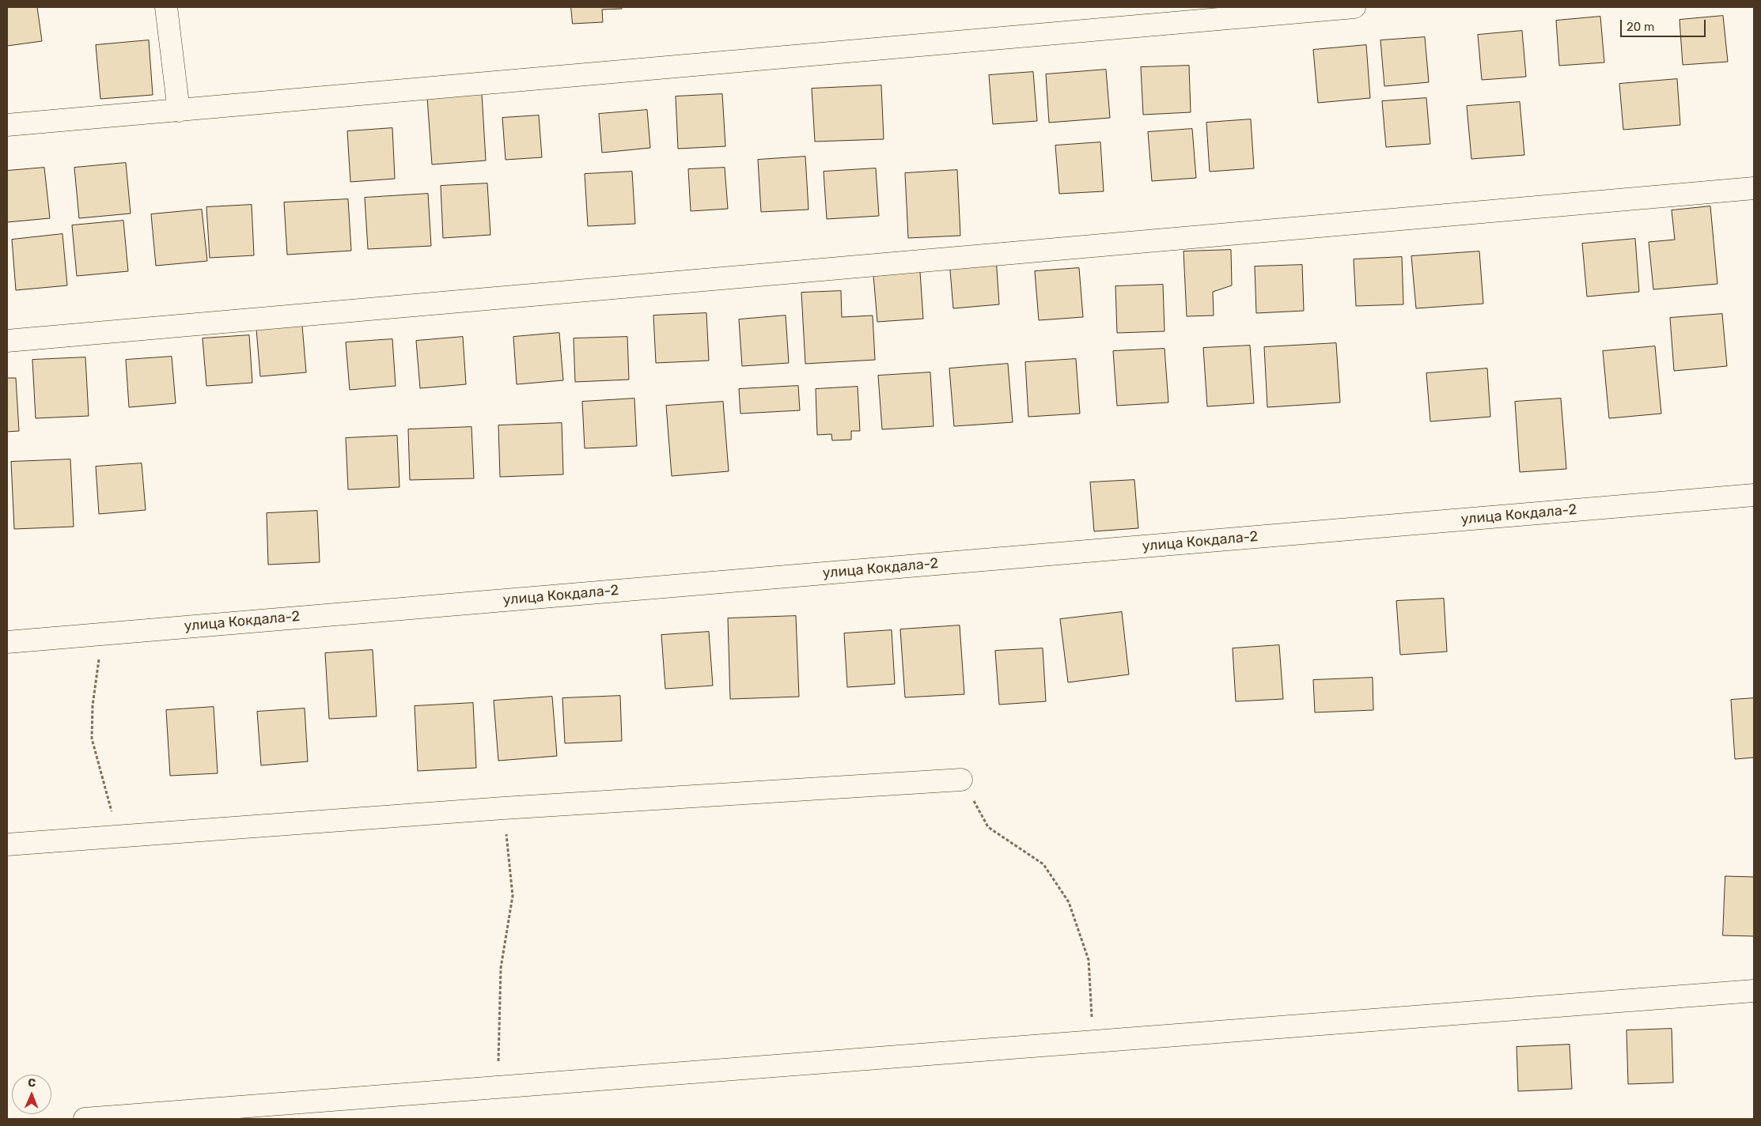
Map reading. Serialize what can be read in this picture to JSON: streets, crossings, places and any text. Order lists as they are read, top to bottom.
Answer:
{
  "streets": {
    "street": ["улица Кокдала-2"]
  },
  "scale_bar": "20 m",
  "north": "top"
}
